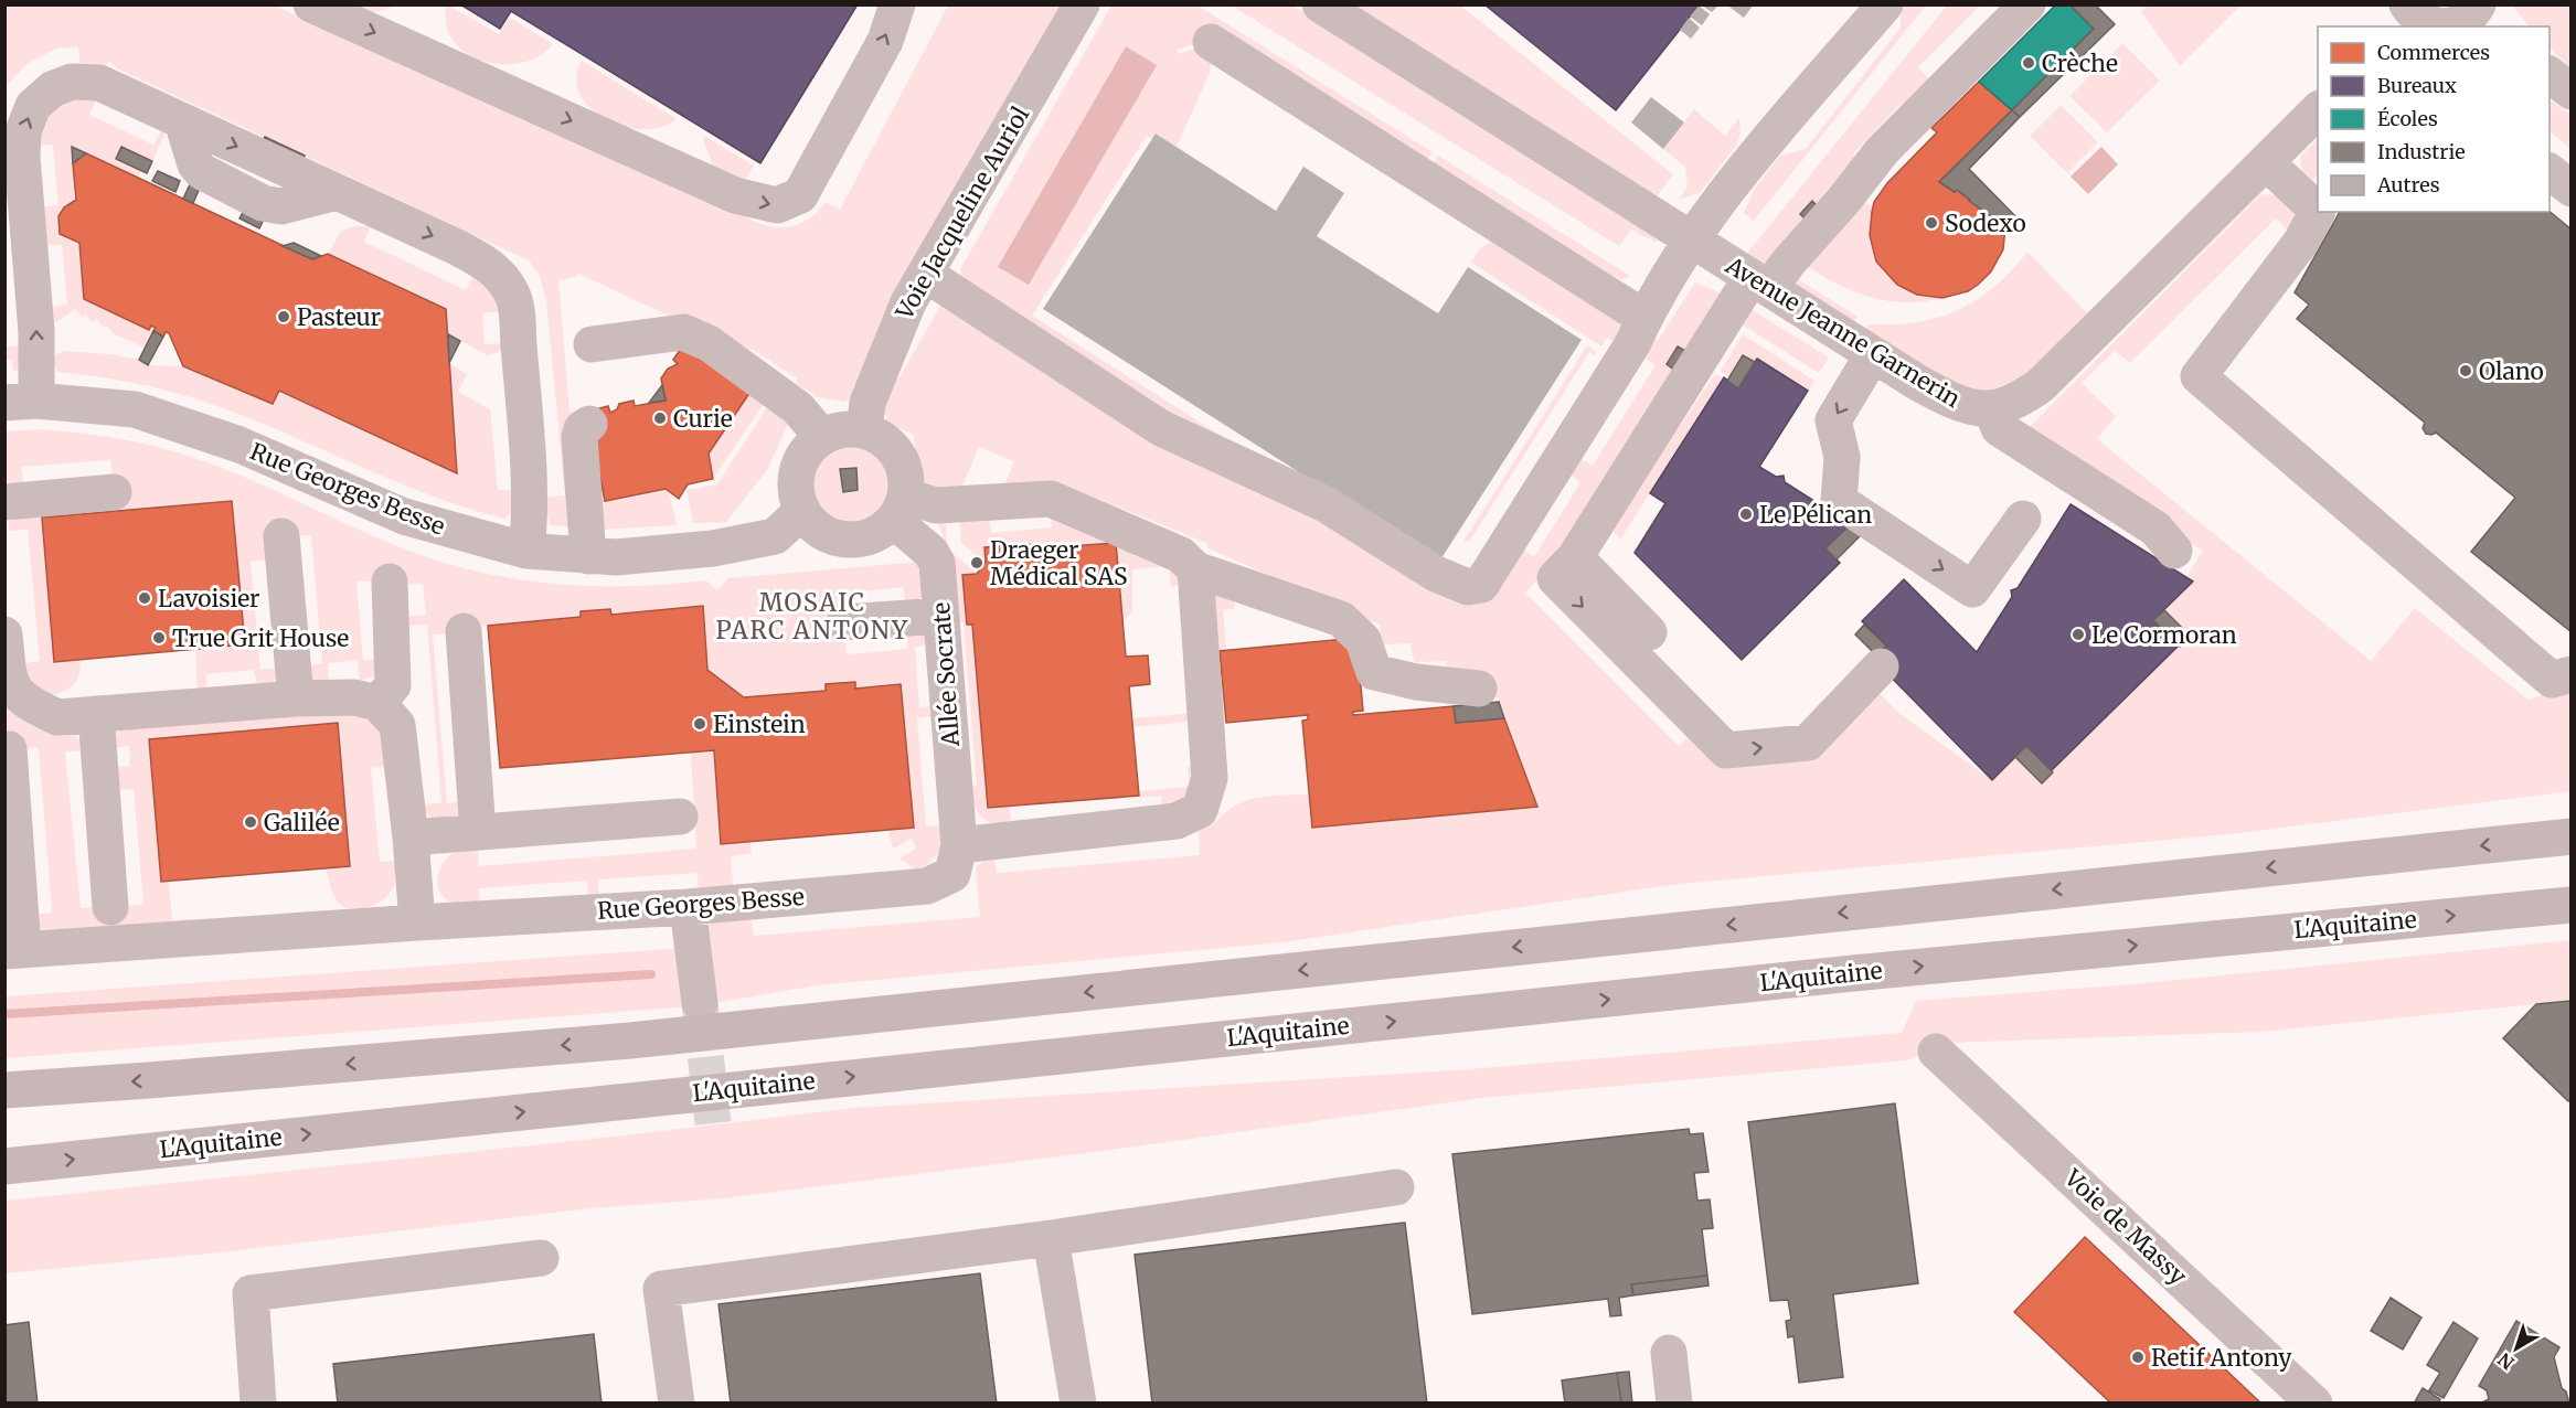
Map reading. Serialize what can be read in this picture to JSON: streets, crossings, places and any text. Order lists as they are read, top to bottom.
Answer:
{
  "streets": {
    "highway": ["L'Aquitaine"],
    "street": [
      "Voie Jacqueline Auriol",
      "Avenue Jeanne Garnerin",
      "Rue Georges Besse",
      "Allée Socrate",
      "Voie de Massy"
    ]
  },
  "crossings": [
    ["Voie Jacqueline Auriol", "Rue Georges Besse"],
    ["Voie Jacqueline Auriol", "Allée Socrate"],
    ["Rue Georges Besse", "Allée Socrate"]
  ],
  "districts": ["MOSAIC PARC ANTONY"],
  "places": [
    "Crèche",
    "Sodexo",
    "Pasteur",
    "Olano",
    "Curie",
    "Le Pélican",
    "Draeger Médical SAS",
    "Lavoisier",
    "Le Cormoran",
    "True Grit House",
    "Einstein",
    "Galilée",
    "Retif Antony"
  ],
  "legend": [
    "Commerces",
    "Bureaux",
    "Écoles",
    "Industrie",
    "Autres"
  ],
  "north": "bottom left"
}
